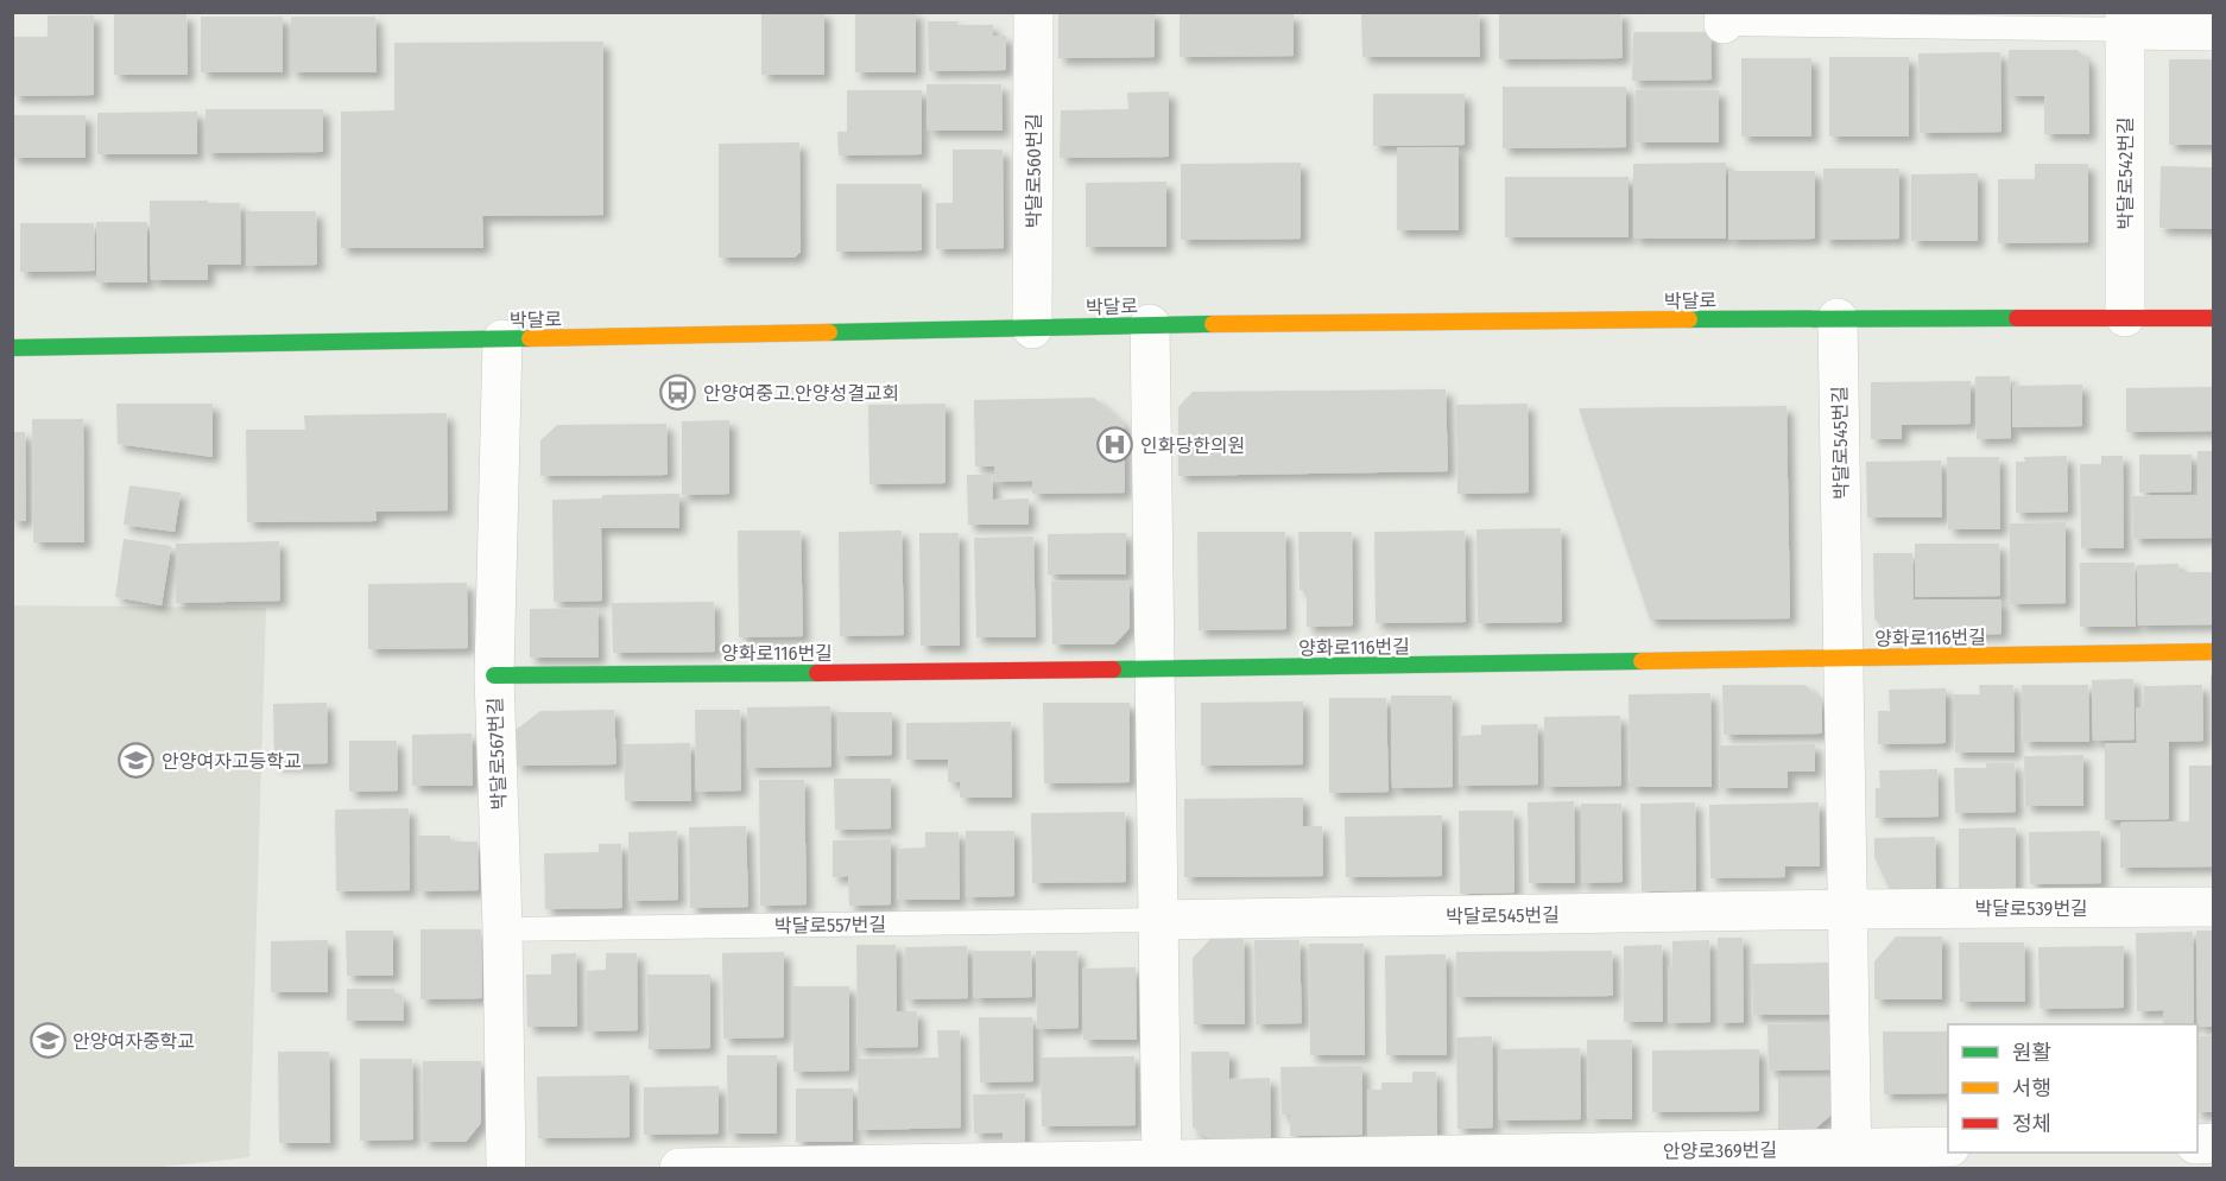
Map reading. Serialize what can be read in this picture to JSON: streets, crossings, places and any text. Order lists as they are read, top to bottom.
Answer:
{
  "streets": {
    "street": [
      "박달로560번길",
      "박달로542번길",
      "박달로",
      "박달로545번길",
      "양화로116번길",
      "박달로567번길",
      "박달로539번길",
      "안양로369번길"
    ],
    "lane": ["박달로557번길"]
  },
  "crossings": [
    ["박달로560번길", "박달로"],
    ["박달로542번길", "박달로"],
    ["박달로", "박달로545번길"],
    ["박달로", "박달로567번길"],
    ["박달로545번길", "양화로116번길"],
    ["박달로545번길", "박달로539번길"],
    ["박달로545번길", "박달로557번길"],
    ["박달로545번길", "안양로369번길"],
    ["양화로116번길", "박달로567번길"],
    ["박달로567번길", "박달로557번길"]
  ],
  "places": {
    "bus stop": ["안양여중고.안양성결교회"],
    "hospital": ["인화당한의원"],
    "school or university": ["안양여자고등학교", "안양여자중학교"]
  },
  "legend": ["원활", "서행", "정체"]
}
